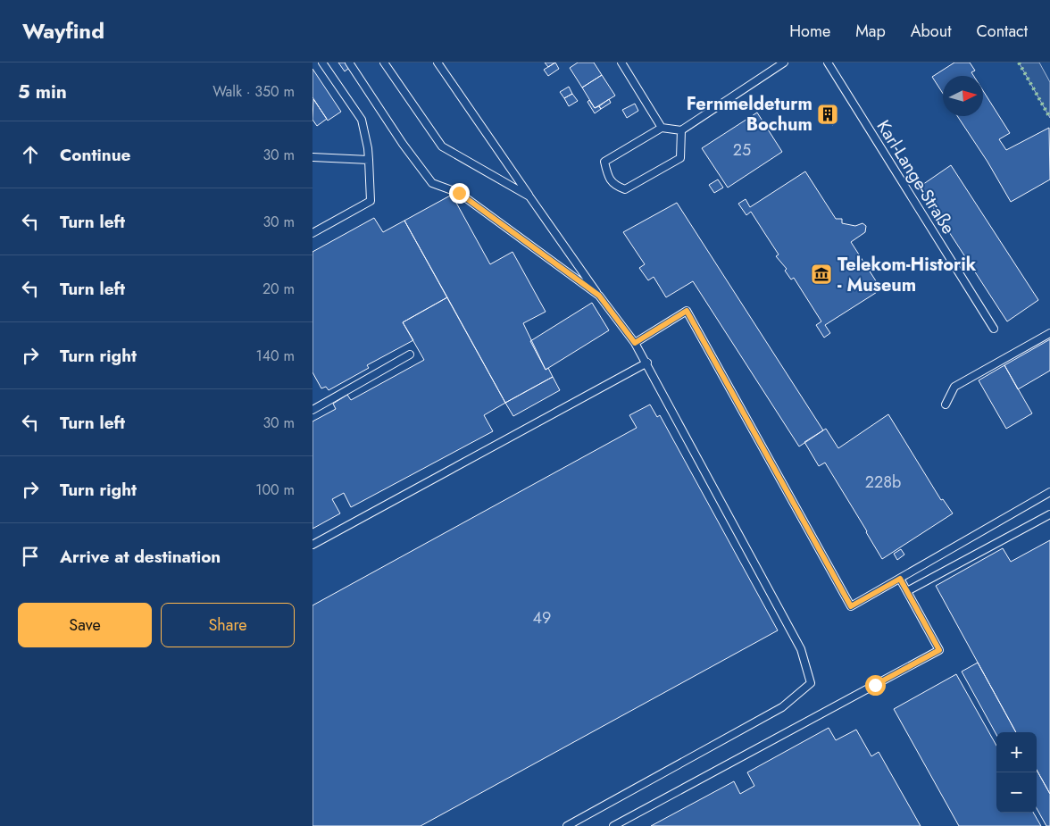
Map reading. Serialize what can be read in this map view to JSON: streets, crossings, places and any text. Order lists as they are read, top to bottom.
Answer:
{
  "streets": {
    "lane": ["Karl-Lange-Straße"]
  },
  "places": {
    "building": ["Fernmeldeturm Bochum"],
    "museum": ["Telekom-Historik - Museum"]
  },
  "house_numbers": ["25", "228b", "49"],
  "north": "right",
  "page": {
    "header": "Wayfind",
    "nav": [
      "Home",
      "Map",
      "About",
      "Contact"
    ],
    "heading": ["5 min", "Walk · 350 m"],
    "list": [
      ["Continue", "30 m"],
      ["Turn left", "30 m"],
      ["Turn left", "20 m"],
      ["Turn right", "140 m"],
      ["Turn left", "30 m"],
      ["Turn right", "100 m"],
      "Arrive at destination"
    ],
    "buttons": ["Save", "Share"],
    "map_buttons": ["+", "−"]
  }
}
